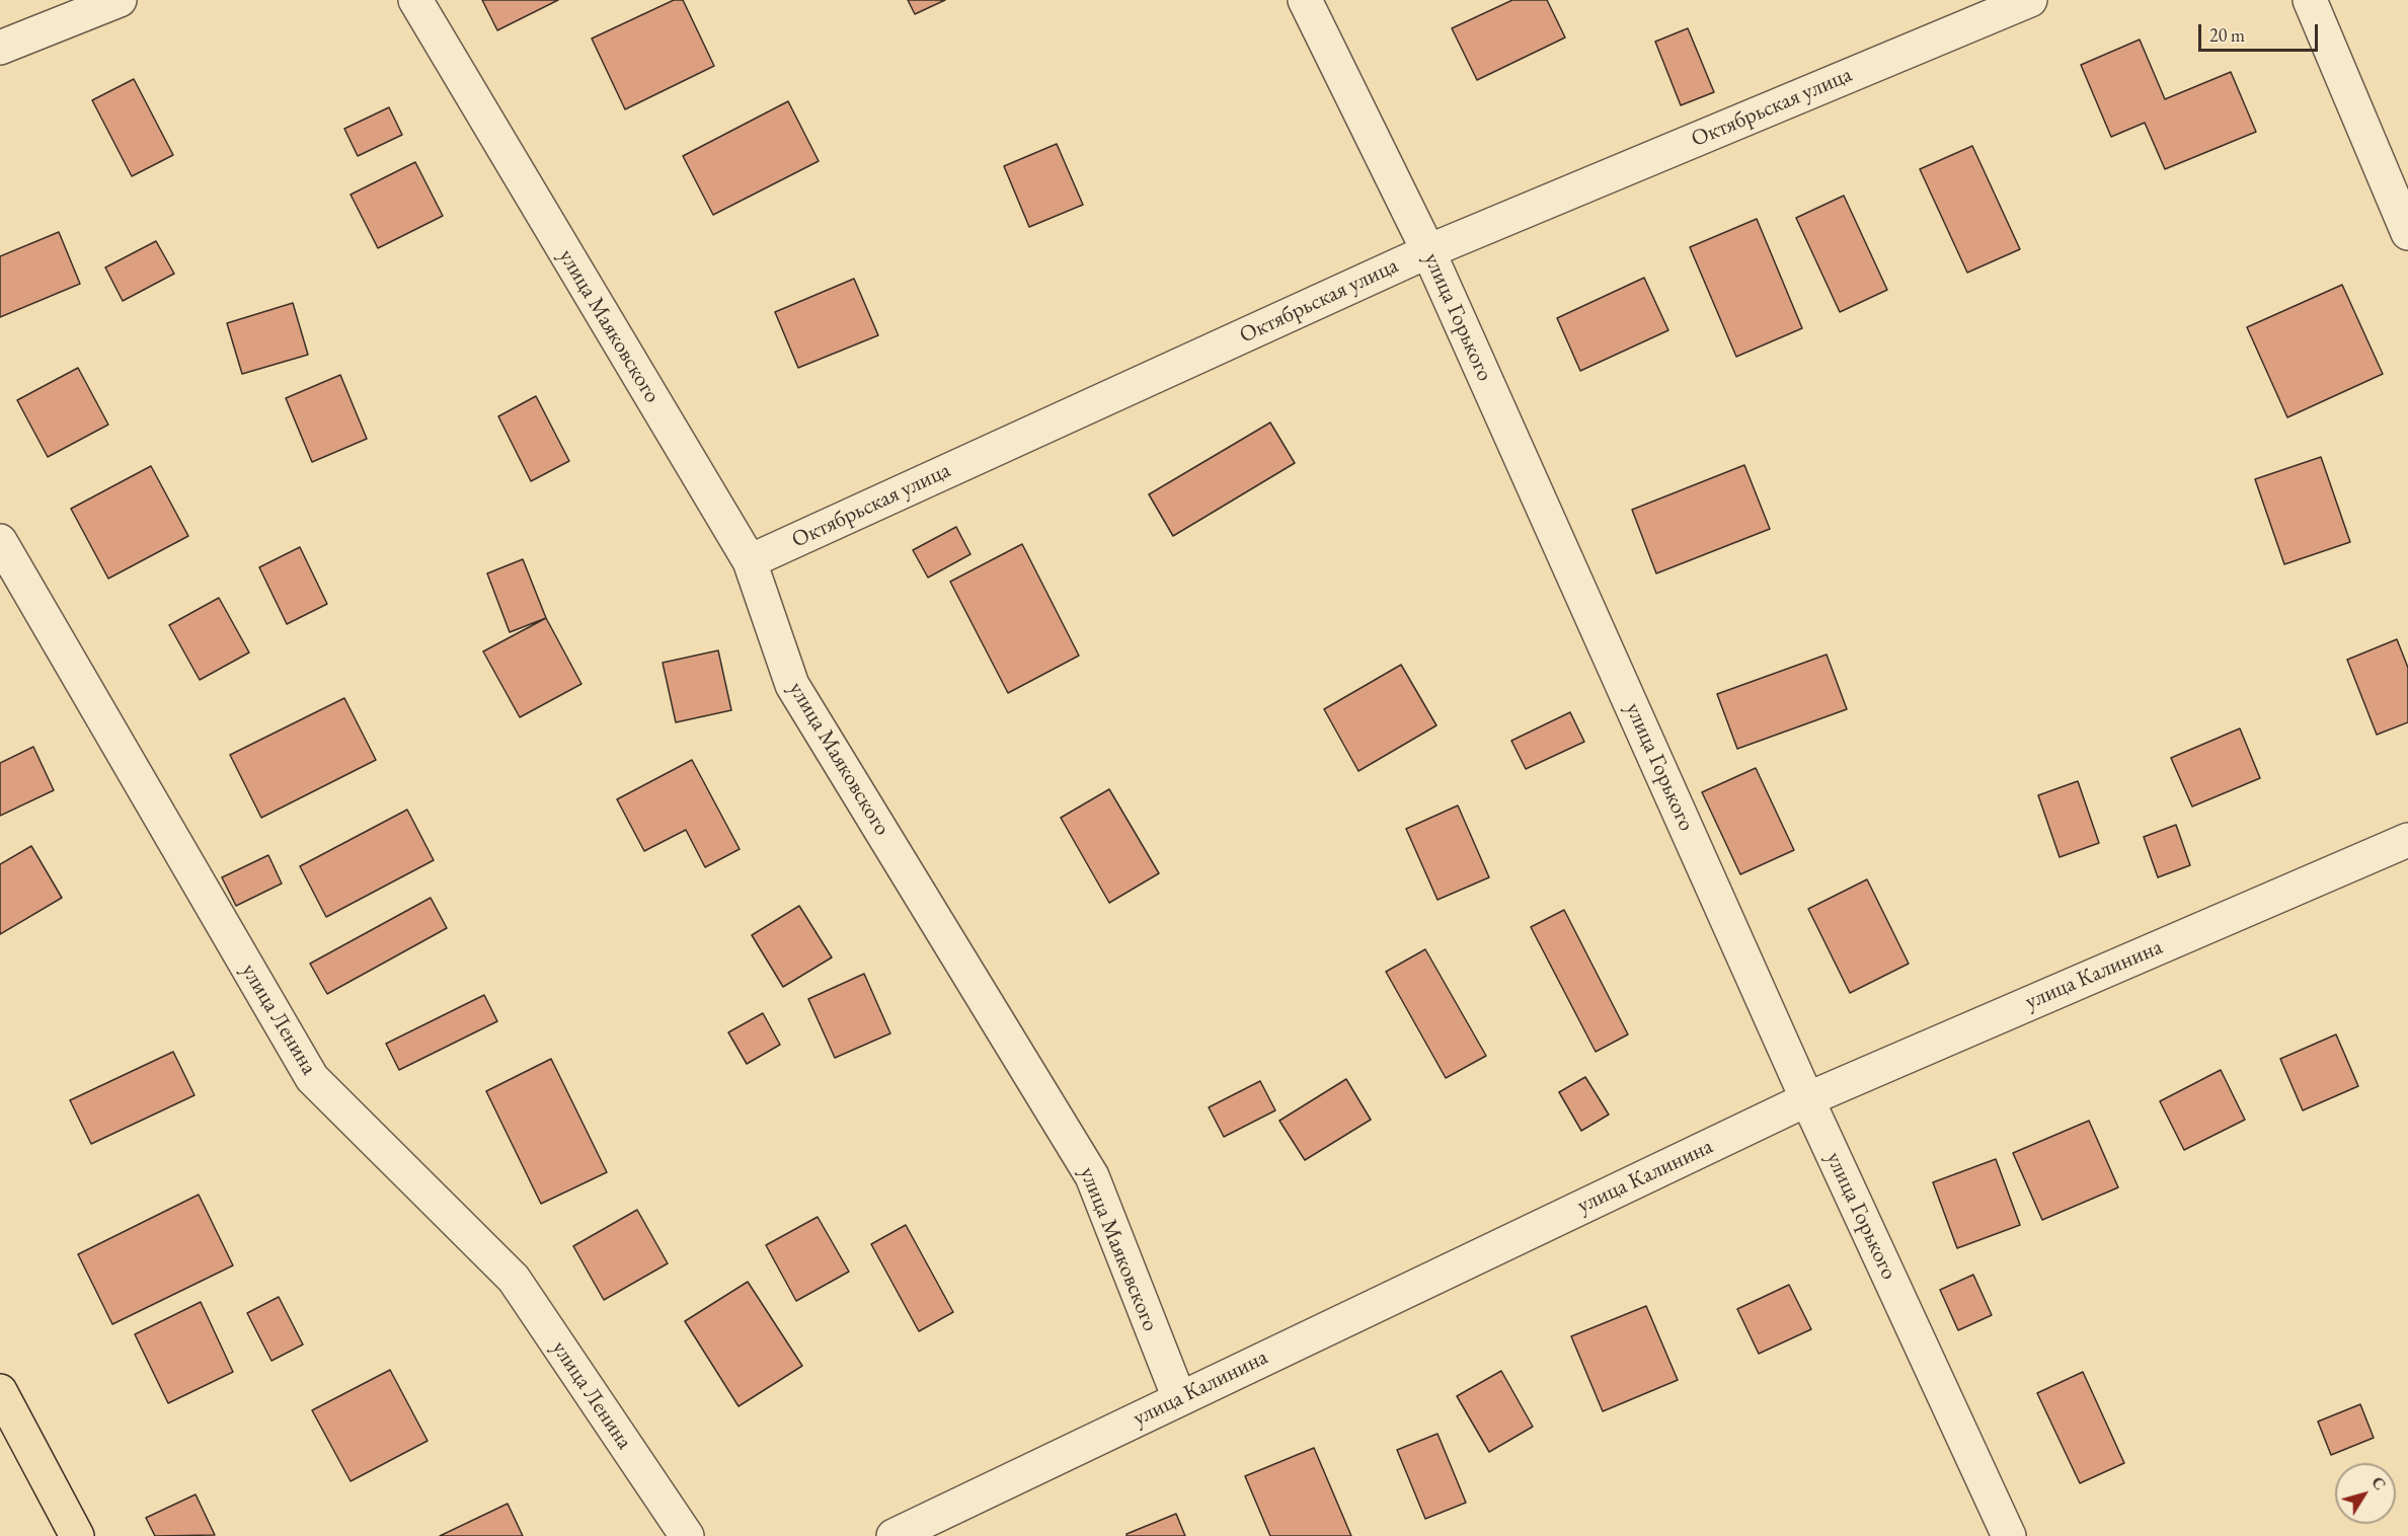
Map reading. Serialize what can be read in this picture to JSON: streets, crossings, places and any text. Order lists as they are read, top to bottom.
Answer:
{
  "streets": {
    "street": [
      "Октябрьская улица",
      "улица Горького",
      "улица Маяковского",
      "улица Калинина",
      "улица Ленина"
    ]
  },
  "crossings": [
    ["Октябрьская улица", "улица Горького"],
    ["Октябрьская улица", "улица Маяковского"],
    ["улица Горького", "улица Калинина"],
    ["улица Маяковского", "улица Калинина"]
  ],
  "scale_bar": "20 m",
  "north": "top right"
}
